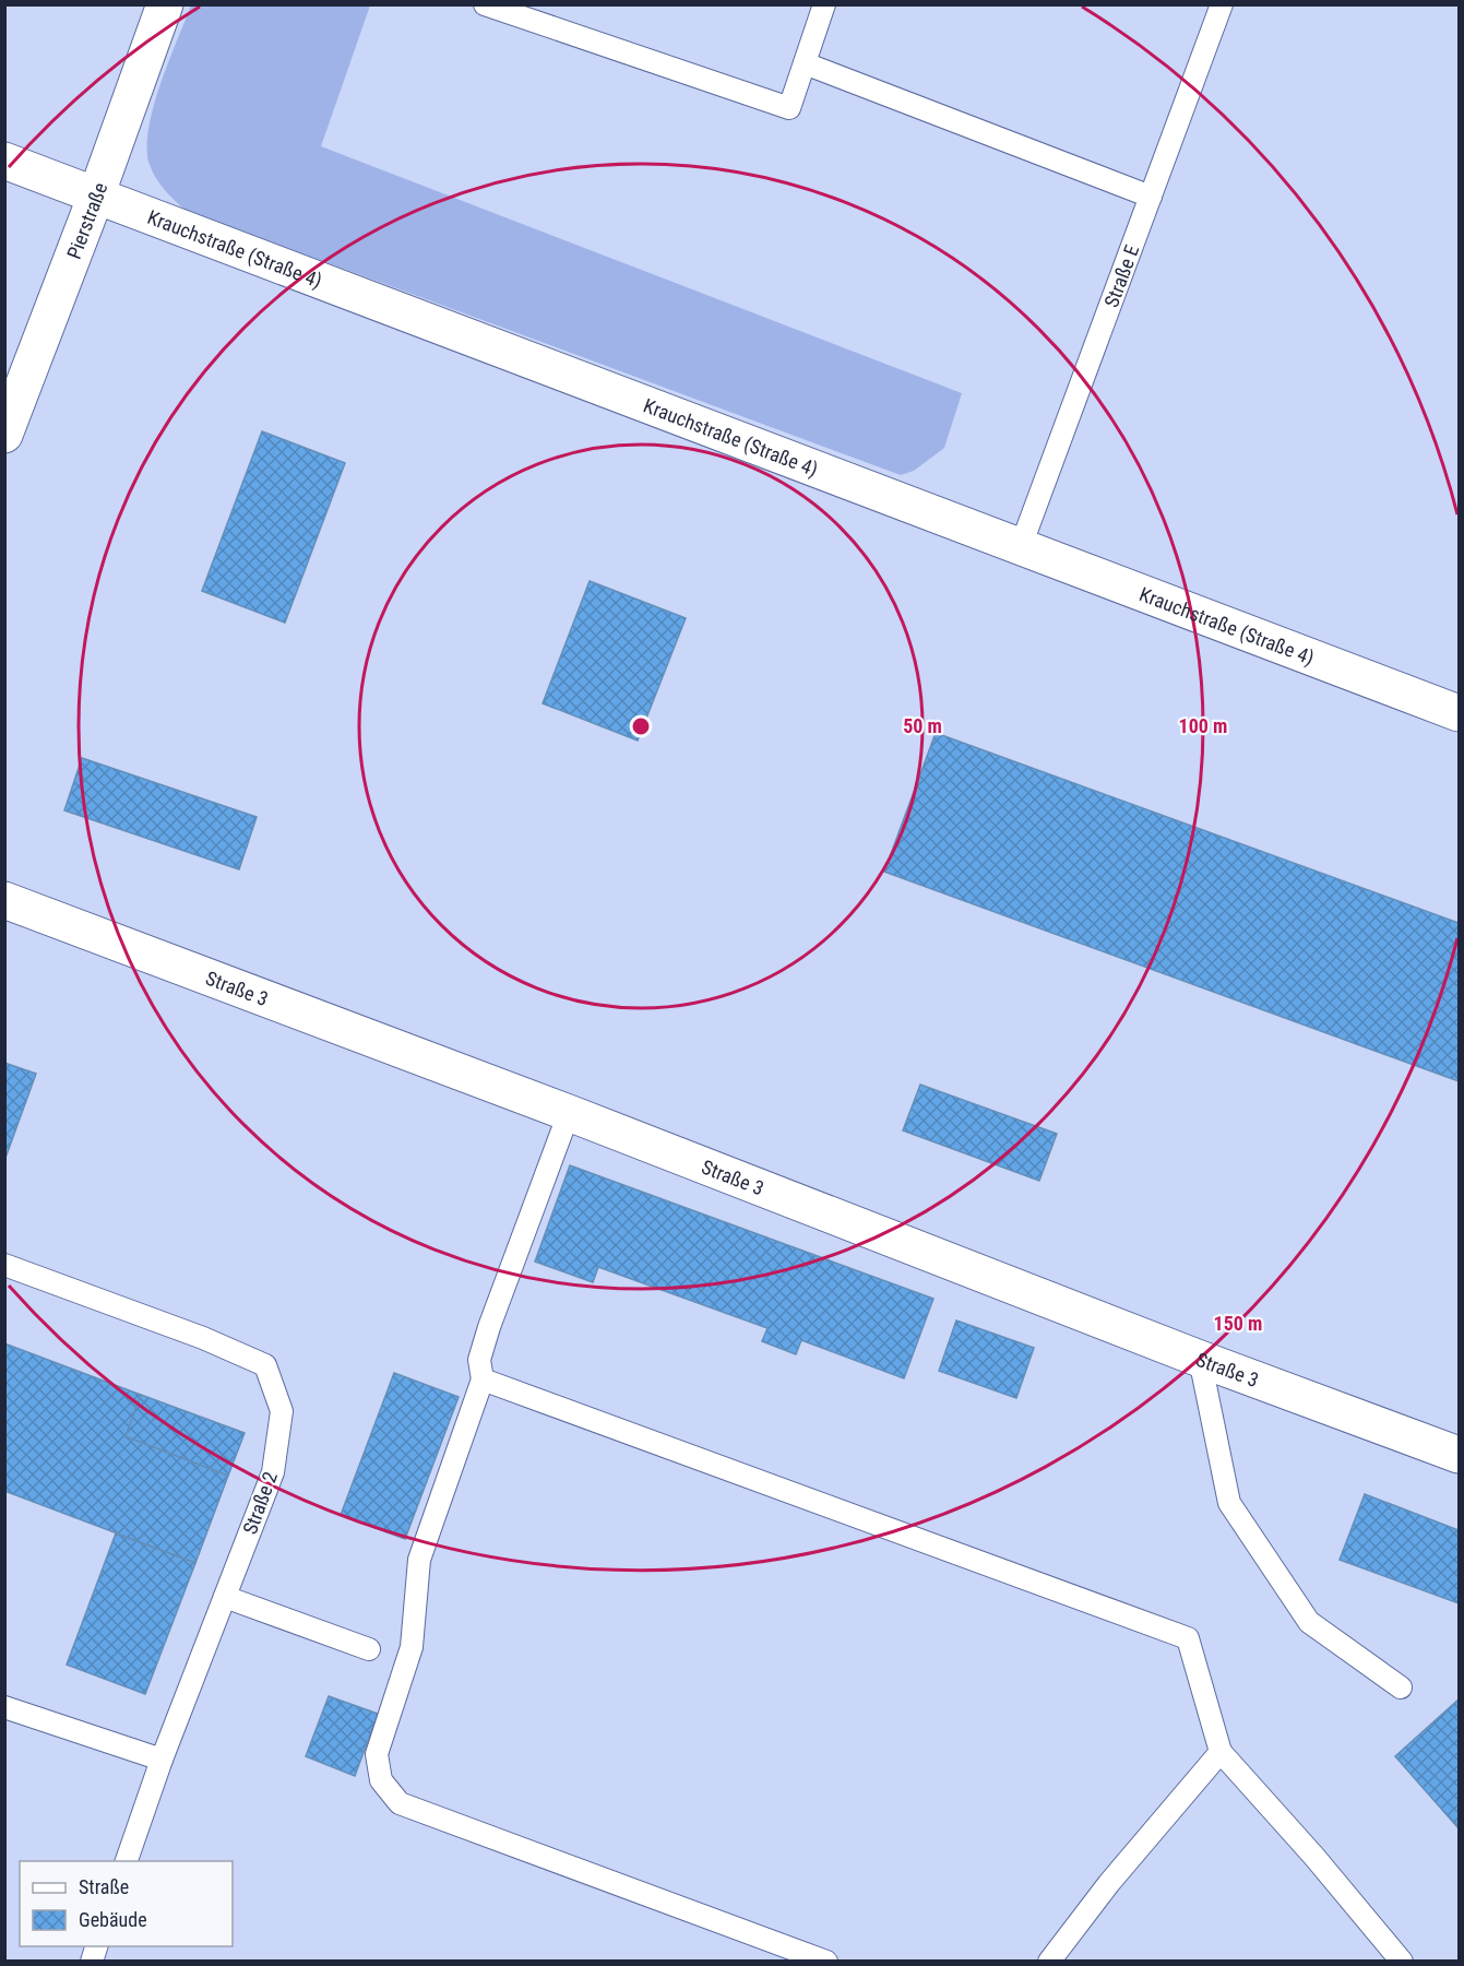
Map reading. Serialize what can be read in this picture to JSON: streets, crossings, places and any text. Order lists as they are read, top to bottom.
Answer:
{
  "streets": {
    "street": ["Pierstraße", "Krauchstraße (Straße 4)", "Straße 3"],
    "lane": ["Straße E", "Straße 2"]
  },
  "crossings": [
    ["Pierstraße", "Krauchstraße (Straße 4)"],
    ["Krauchstraße (Straße 4)", "Straße E"]
  ],
  "legend": ["Straße", "Gebäude"],
  "rings": ["50 m", "100 m", "150 m"]
}
